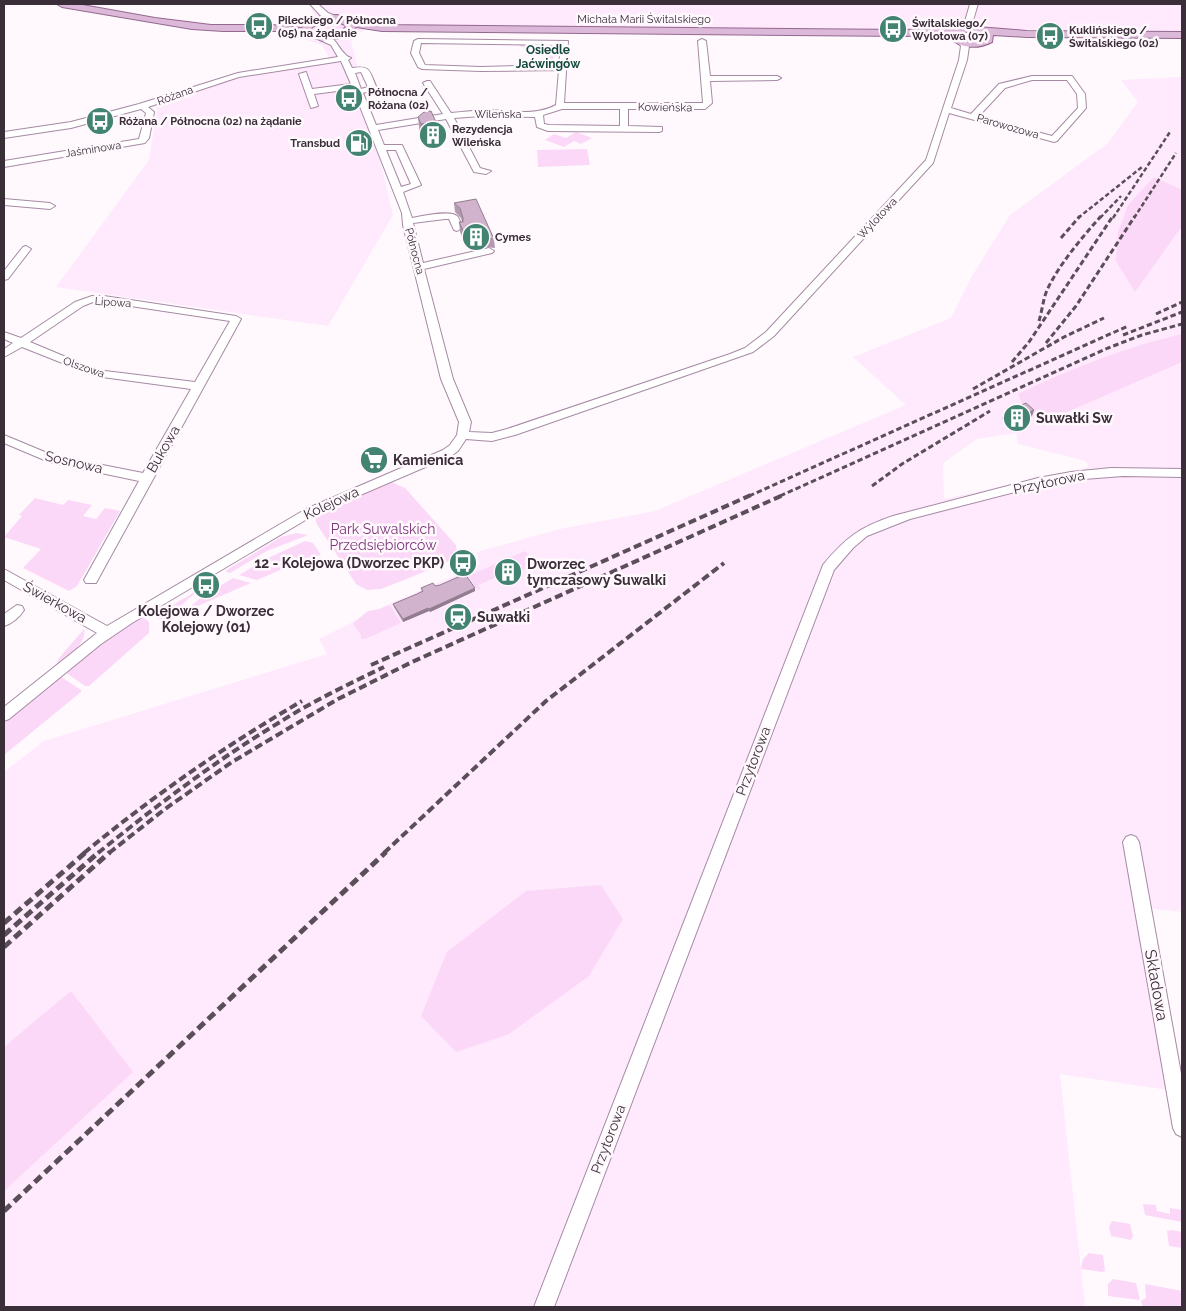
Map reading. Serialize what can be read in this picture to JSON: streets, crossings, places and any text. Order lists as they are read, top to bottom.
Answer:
{
  "streets": {
    "main road": ["Michała Marii Świtalskiego"],
    "street": [
      "Różana",
      "Kowieńska",
      "Wileńska",
      "Parowozowa",
      "Jaśminowa",
      "Wylotowa",
      "Północna",
      "Lipowa",
      "Olszowa",
      "Bukowa",
      "Sosnowa",
      "Przytorowa",
      "Kolejowa",
      "Świerkowa",
      "Składowa"
    ]
  },
  "crossings": [
    ["Michała Marii Świtalskiego", "Wylotowa"],
    ["Michała Marii Świtalskiego", "Północna"],
    ["Różana", "Jaśminowa"],
    ["Różana", "Północna"],
    ["Kowieńska", "Wileńska"],
    ["Wileńska", "Północna"],
    ["Parowozowa", "Wylotowa"],
    ["Wylotowa", "Północna"],
    ["Wylotowa", "Kolejowa"],
    ["Północna", "Kolejowa"],
    ["Lipowa", "Olszowa"],
    ["Lipowa", "Bukowa"],
    ["Olszowa", "Bukowa"],
    ["Bukowa", "Sosnowa"],
    ["Kolejowa", "Świerkowa"]
  ],
  "districts": ["Osiedle Jaćwingów"],
  "parks": ["Park Suwalskich Przedsiębiorców"],
  "places": {
    "bus stop": [
      "Pileckiego / Północna (05) na żądanie",
      "Świtalskiego/ Wylotowa (07)",
      "Kuklińskiego / Świtalskiego (02)",
      "Północna / Różana (02)",
      "Różana / Północna (02) na żądanie",
      "12 - Kolejowa (Dworzec PKP)",
      "Kolejowa / Dworzec Kolejowy (01)"
    ],
    "building": [
      "Rezydencja Wileńska",
      "Cymes",
      "Suwałki Sw",
      "Dworzec tymczasowy Suwalki"
    ],
    "fuel station": ["Transbud"],
    "supermarket": ["Kamienica"],
    "station": ["Suwałki"]
  }
}
